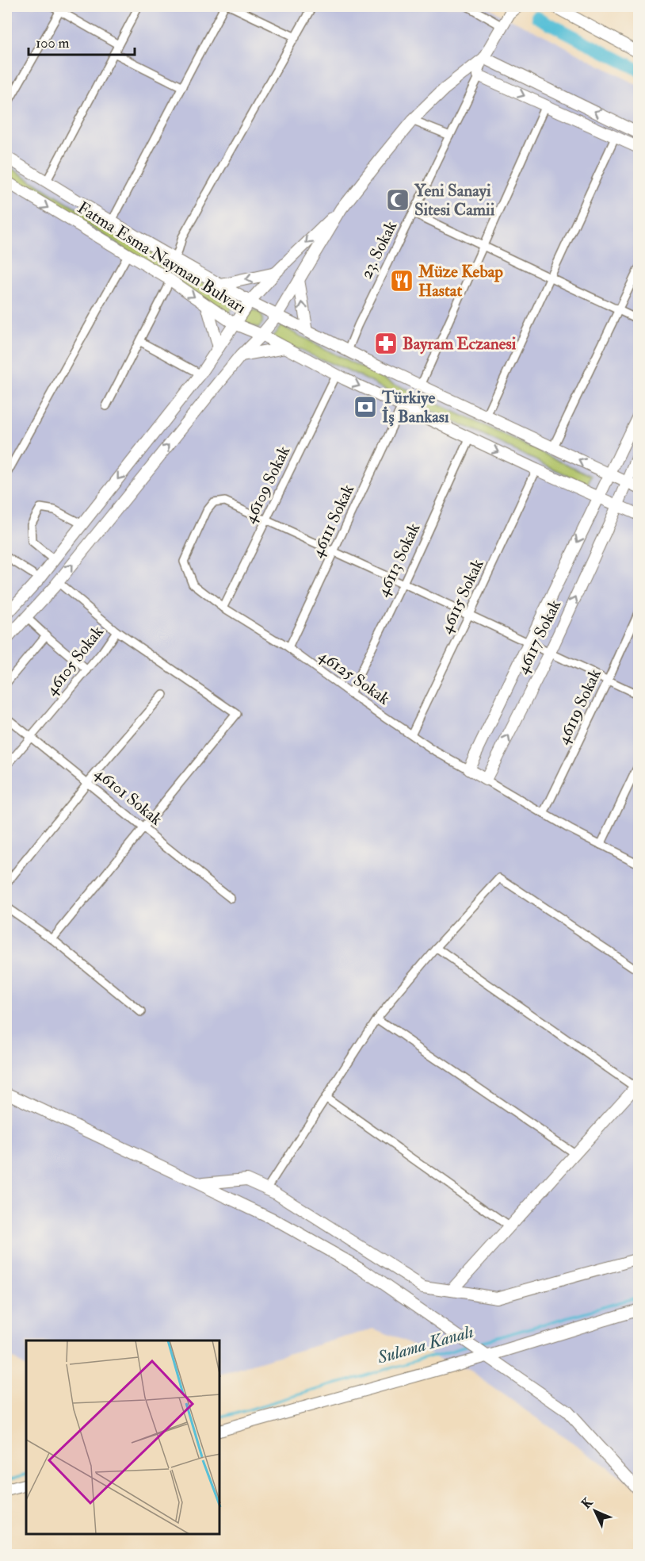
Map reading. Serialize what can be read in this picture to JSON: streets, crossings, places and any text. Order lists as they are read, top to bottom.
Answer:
{
  "streets": {
    "street": [
      "23. Sokak",
      "Fatma Esma Nayman Bulvarı",
      "46109 Sokak",
      "46111 Sokak",
      "46113 Sokak",
      "46115 Sokak",
      "46117 Sokak",
      "46105 Sokak",
      "46125 Sokak",
      "46119 Sokak",
      "46101 Sokak"
    ]
  },
  "crossings": [
    ["23. Sokak", "Fatma Esma Nayman Bulvarı"],
    ["Fatma Esma Nayman Bulvarı", "46109 Sokak"],
    ["Fatma Esma Nayman Bulvarı", "46111 Sokak"],
    ["Fatma Esma Nayman Bulvarı", "46113 Sokak"],
    ["Fatma Esma Nayman Bulvarı", "46115 Sokak"],
    ["Fatma Esma Nayman Bulvarı", "46117 Sokak"],
    ["46109 Sokak", "46125 Sokak"],
    ["46111 Sokak", "46125 Sokak"],
    ["46113 Sokak", "46125 Sokak"],
    ["46115 Sokak", "46125 Sokak"],
    ["46117 Sokak", "46125 Sokak"],
    ["46105 Sokak", "46101 Sokak"],
    ["46125 Sokak", "46119 Sokak"]
  ],
  "water": ["Sulama Kanalı"],
  "places": {
    "mosque": ["Yeni Sanayi Sitesi Camii"],
    "restaurant": ["Müze Kebap Hastat"],
    "pharmacy": ["Bayram Eczanesi"],
    "bank": ["Türkiye İş Bankası"]
  },
  "scale_bar": "100 m",
  "north": "top left"
}
